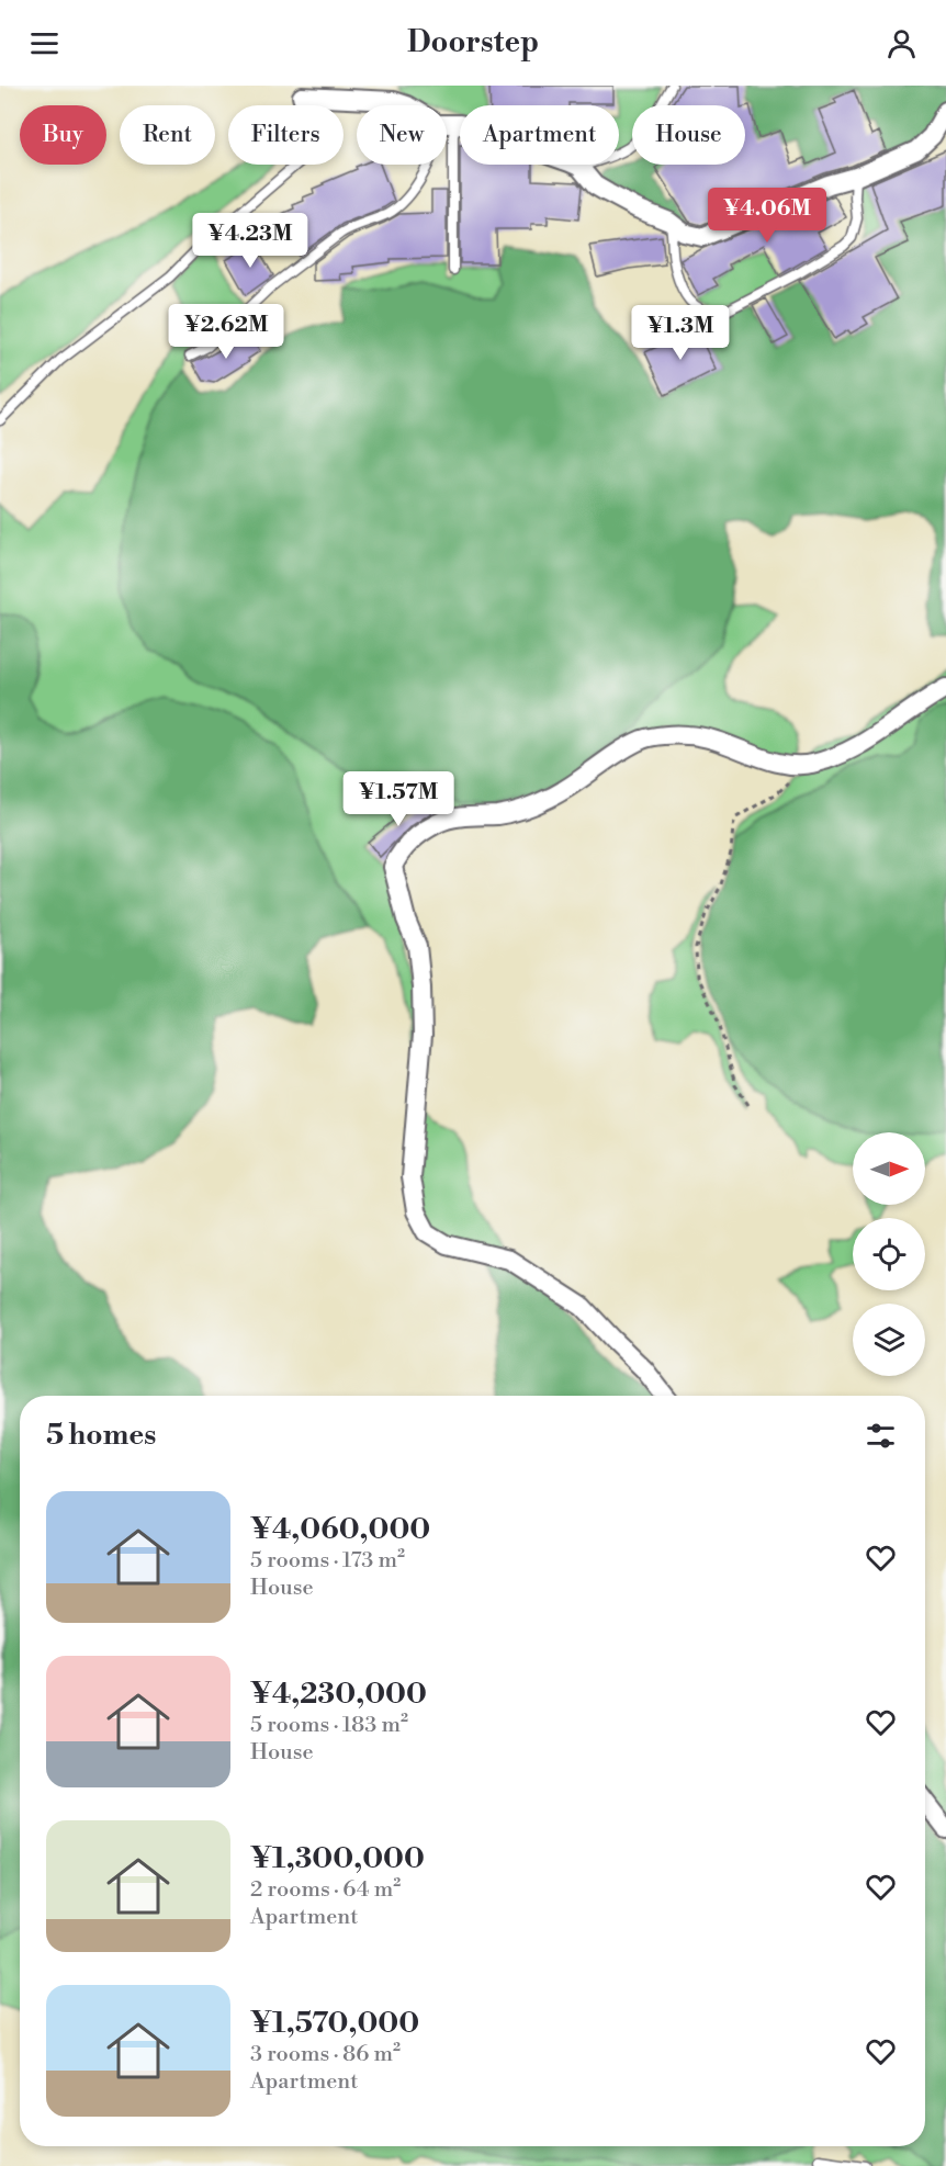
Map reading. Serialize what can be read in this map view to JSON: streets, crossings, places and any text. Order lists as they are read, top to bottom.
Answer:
{
  "north": "right",
  "page": {
    "header": "Doorstep",
    "chip": [
      "Buy",
      "Rent",
      "Filters",
      "New",
      "Apartment",
      "House"
    ],
    "price": [
      "¥4.06M",
      "¥4.23M",
      "¥2.62M",
      "¥1.3M",
      "¥1.57M"
    ],
    "heading": "5 homes",
    "list": [
      {
        "name": "¥4,060,000",
        "note": "5 rooms · 173 m² · House"
      },
      {
        "name": "¥4,230,000",
        "note": "5 rooms · 183 m² · House"
      },
      {
        "name": "¥1,300,000",
        "note": "2 rooms · 64 m² · Apartment"
      },
      {
        "name": "¥1,570,000",
        "note": "3 rooms · 86 m² · Apartment"
      }
    ]
  }
}
